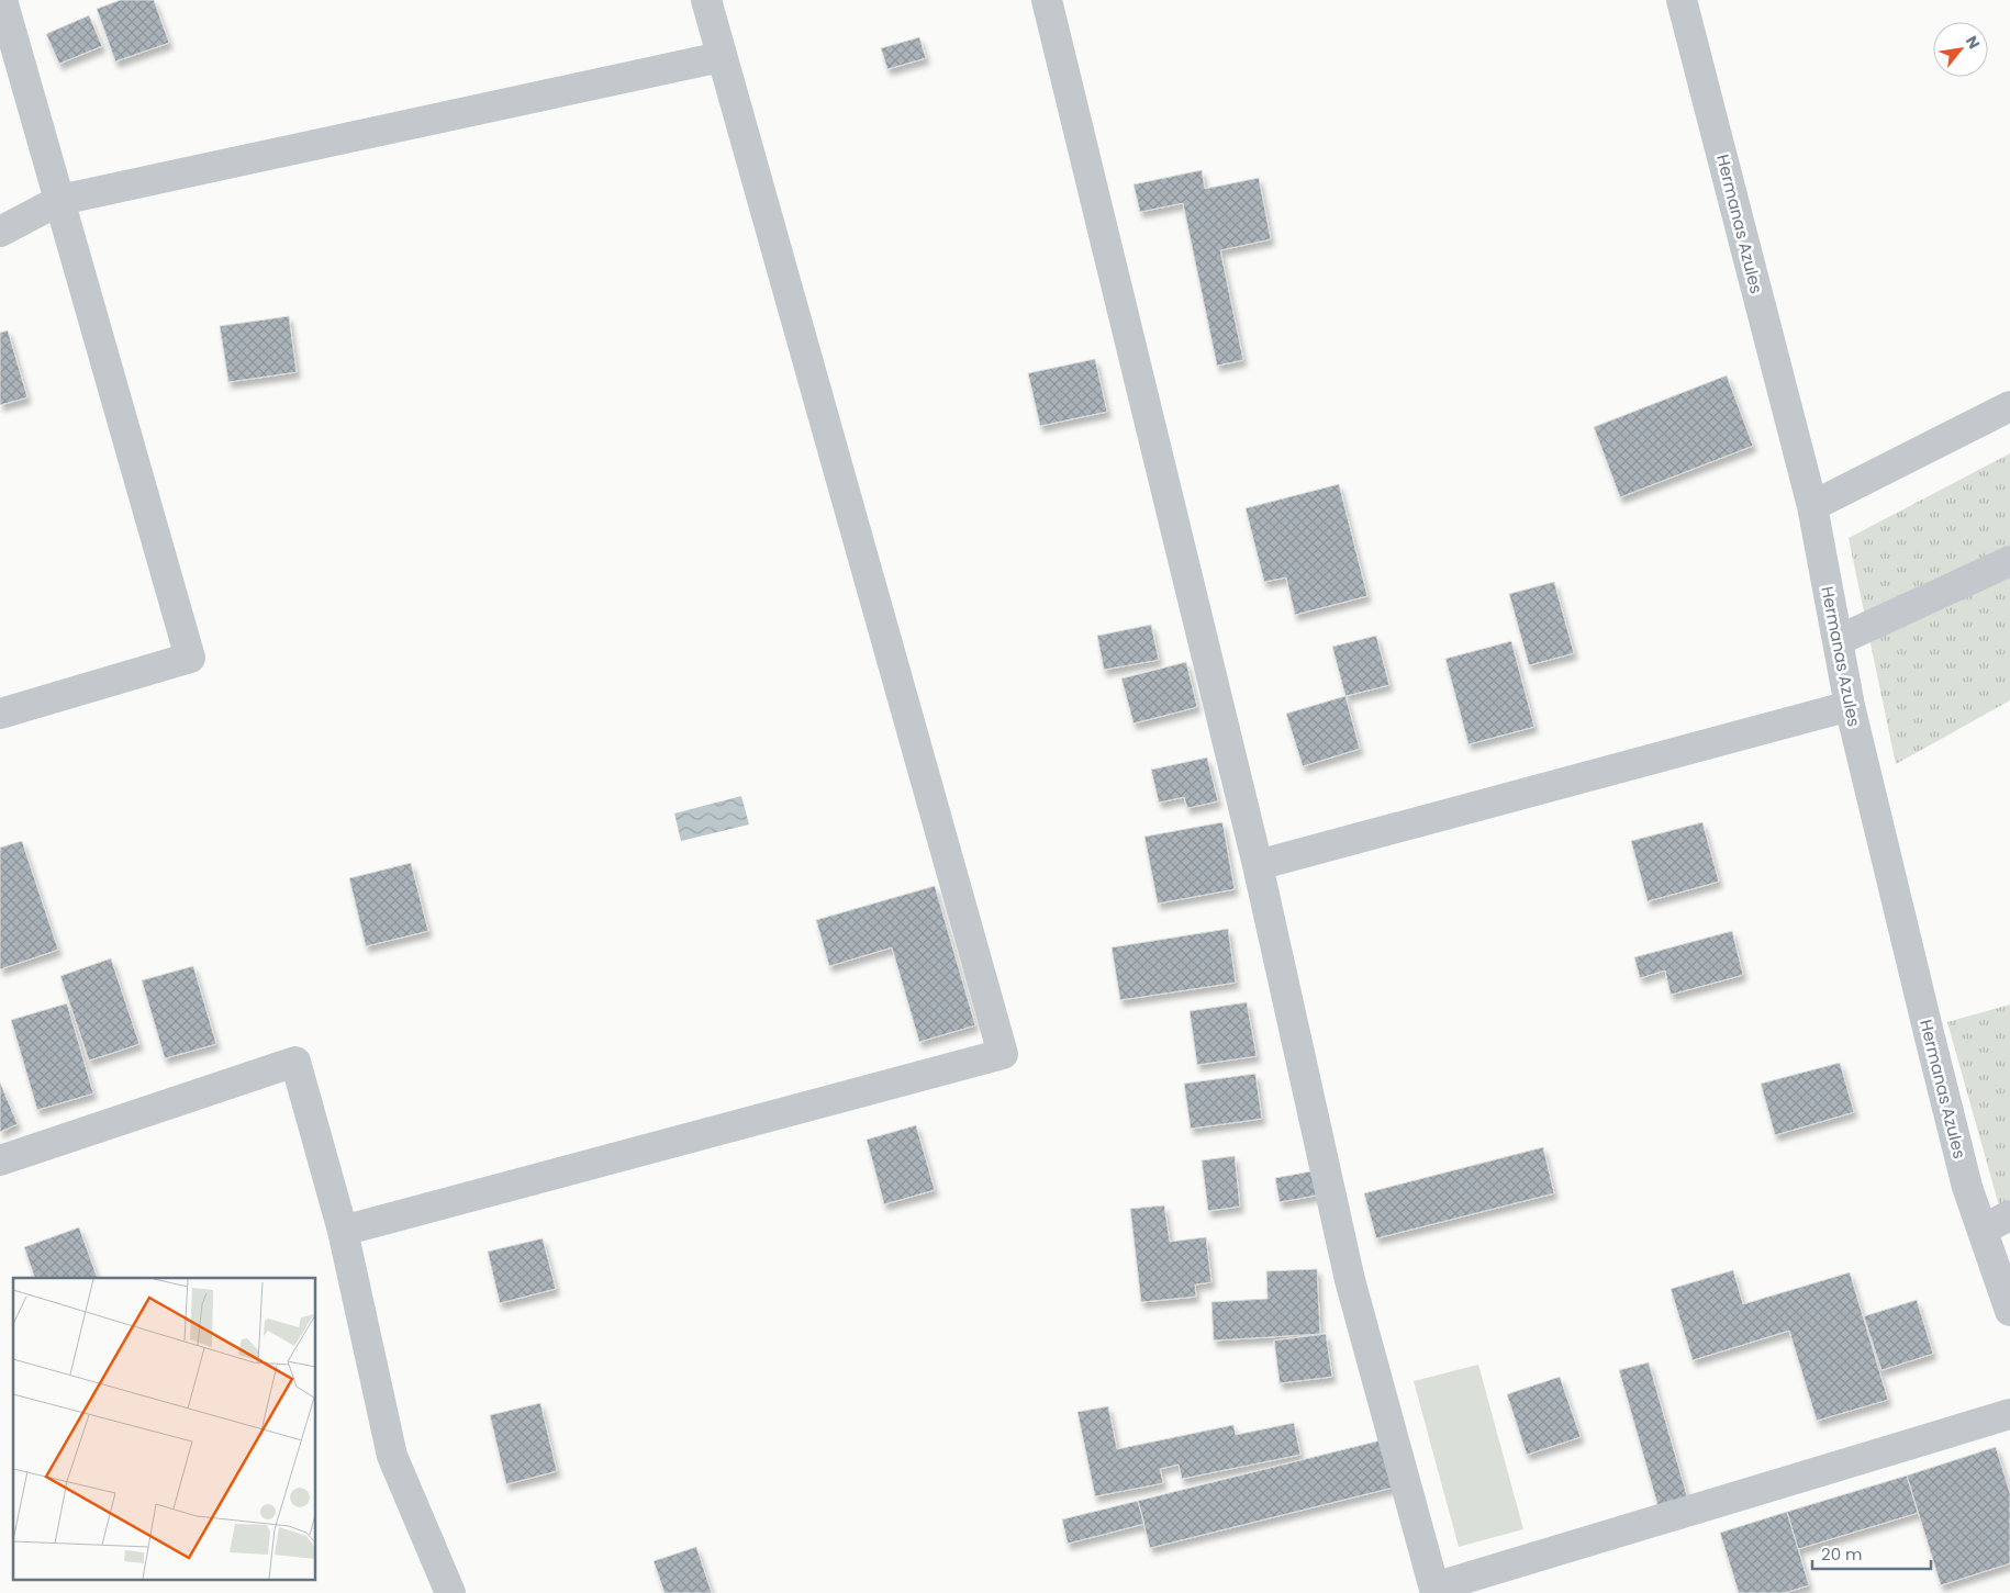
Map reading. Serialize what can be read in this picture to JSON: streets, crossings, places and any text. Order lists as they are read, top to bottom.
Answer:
{
  "streets": {
    "street": ["Hermanas Azules"]
  },
  "scale_bar": "20 m",
  "north": "top right"
}
